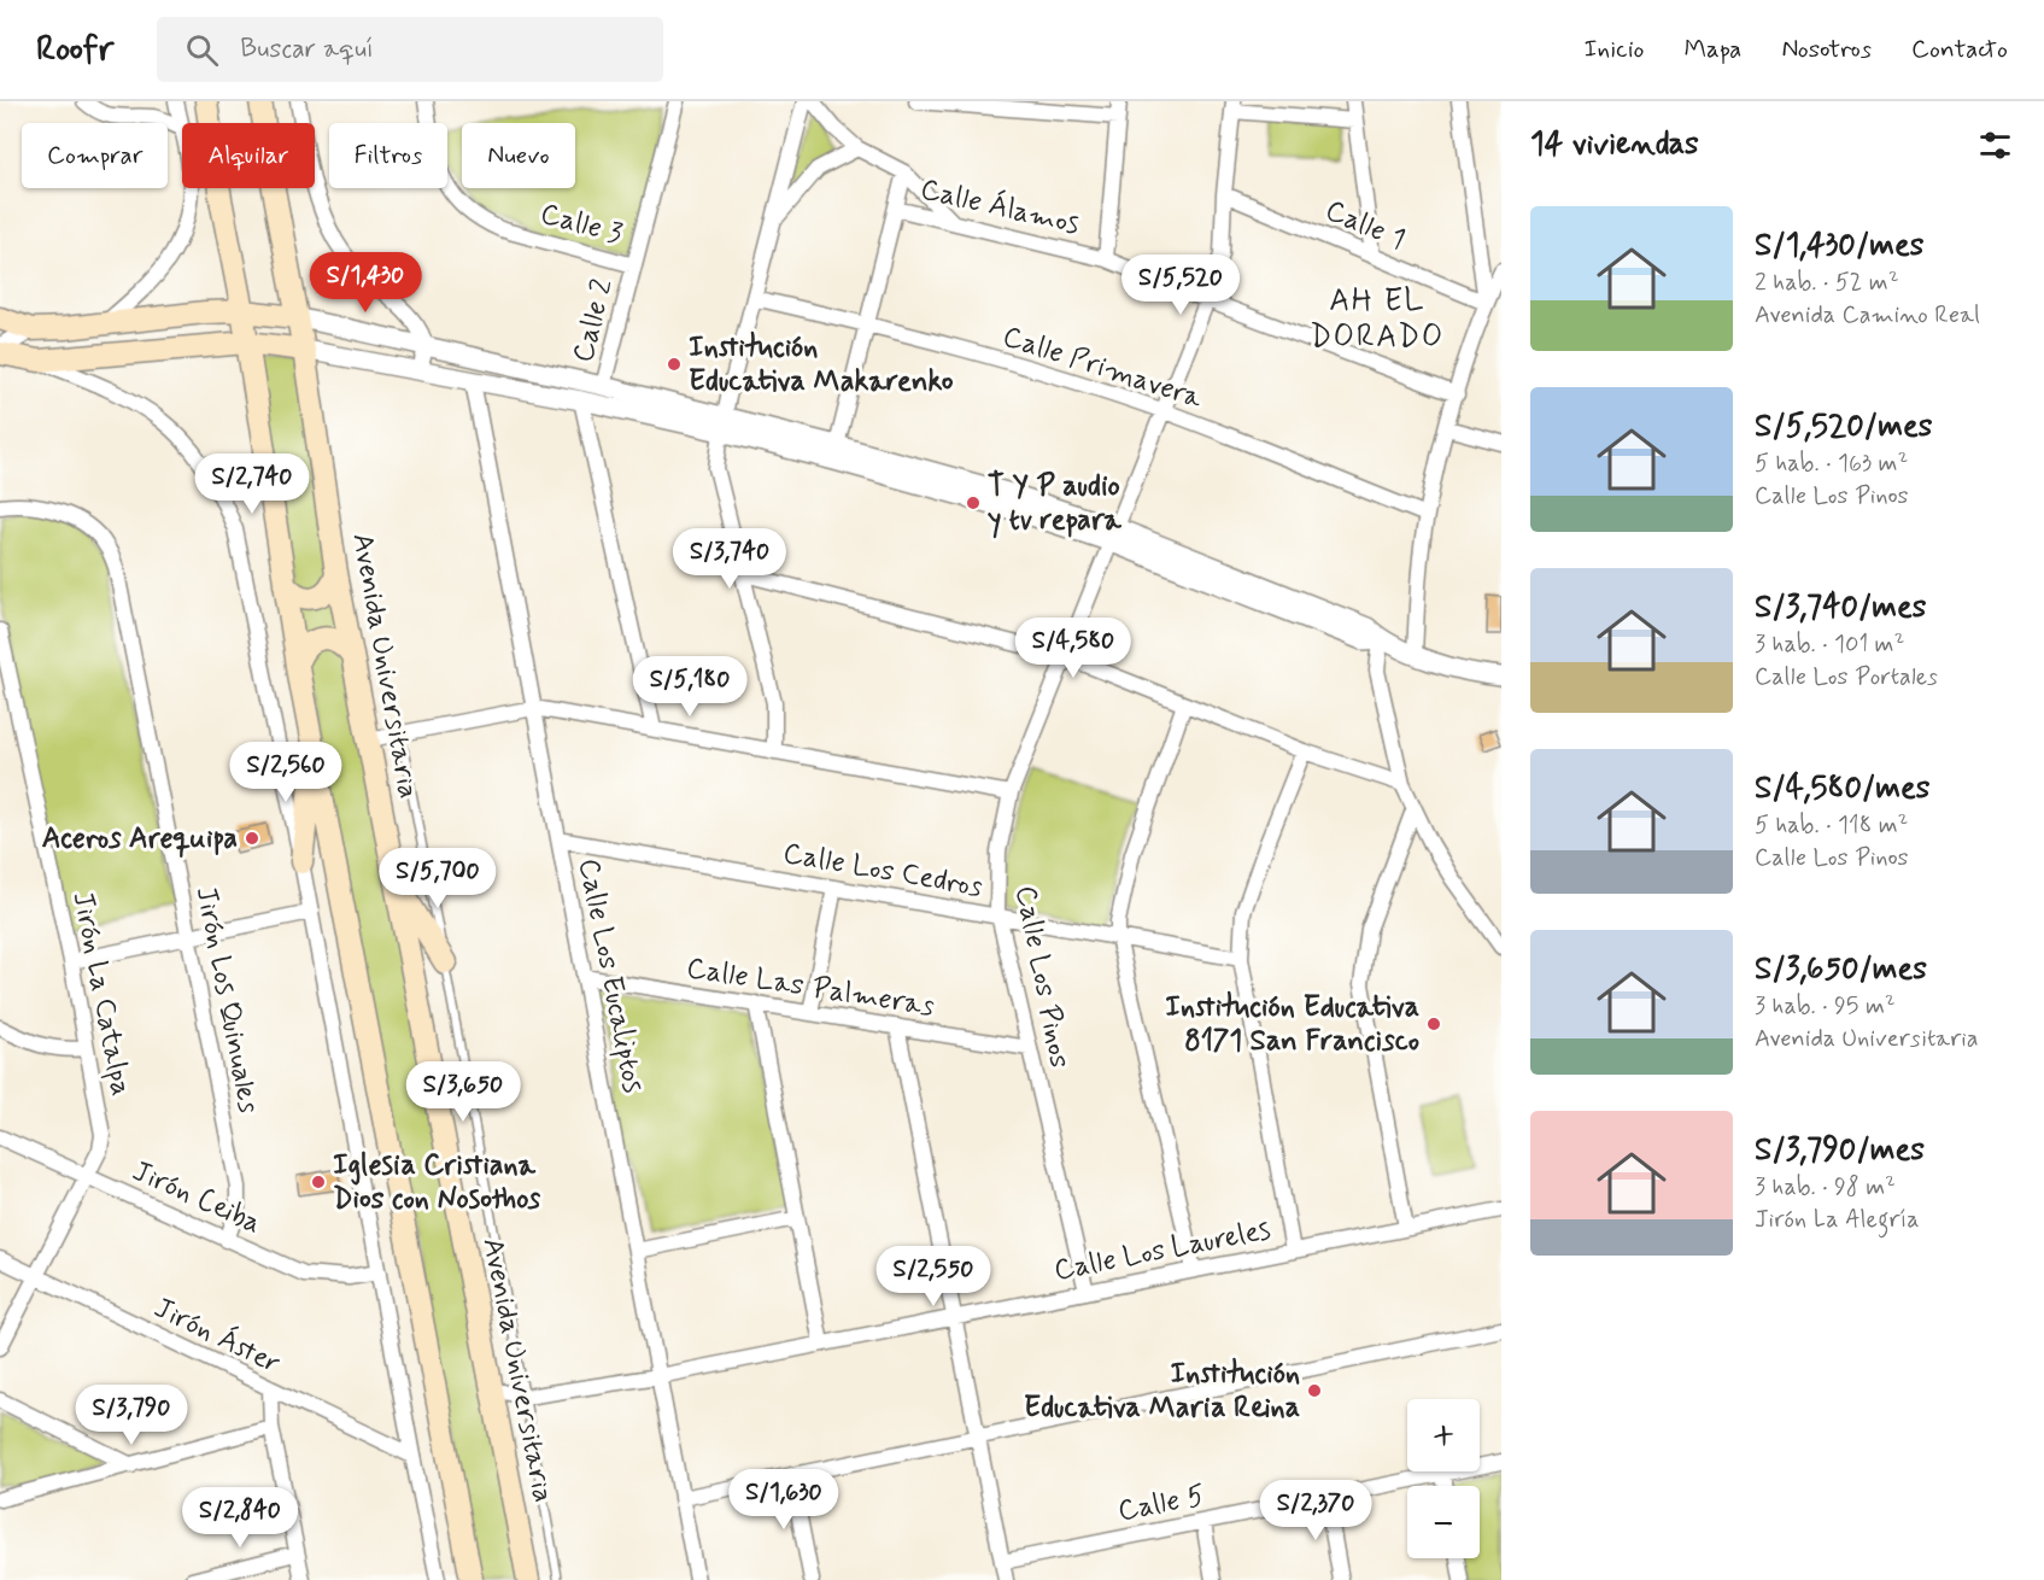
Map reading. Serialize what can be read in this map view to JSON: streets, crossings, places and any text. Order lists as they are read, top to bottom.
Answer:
{
  "streets": {
    "main road": ["Avenida Universitaria"],
    "street": [
      "Calle Álamos",
      "Calle 3",
      "Calle 1",
      "Calle 2",
      "Calle Primavera",
      "Calle Los Cedros",
      "Calle Los Eucaliptos",
      "Calle Los Pinos",
      "Calle Las Palmeras",
      "Jirón La Catalpa",
      "Jirón Los Quinuales",
      "Jirón Ceiba",
      "Calle Los Laureles",
      "Jirón Áster",
      "Calle 5"
    ]
  },
  "crossings": [
    ["Calle Álamos", "Calle Los Pinos"],
    ["Calle 3", "Calle 2"],
    ["Calle 1", "Calle Los Pinos"],
    ["Calle Primavera", "Calle Los Pinos"],
    ["Avenida Universitaria", "Calle Los Laureles"],
    ["Calle Los Cedros", "Calle Los Eucaliptos"],
    ["Calle Los Cedros", "Calle Los Pinos"],
    ["Calle Los Eucaliptos", "Calle Las Palmeras"],
    ["Calle Los Eucaliptos", "Calle Los Laureles"],
    ["Calle Los Pinos", "Calle Las Palmeras"],
    ["Calle Los Pinos", "Calle Los Laureles"],
    ["Jirón La Catalpa", "Jirón Ceiba"],
    ["Jirón La Catalpa", "Jirón Áster"],
    ["Jirón Los Quinuales", "Jirón Ceiba"]
  ],
  "districts": ["AH EL DORADO"],
  "places": [
    "Institución Educativa Makarenko",
    "T Y P audio y tv repara",
    "Aceros Arequipa",
    "Institución Educativa 8171 San Francisco",
    "Iglesia Cristiana Dios con Nosothos",
    "Institución Educativa Maria Reina"
  ],
  "page": {
    "header": "Roofr",
    "search": "Buscar aquí",
    "nav": [
      "Inicio",
      "Mapa",
      "Nosotros",
      "Contacto"
    ],
    "heading": "14 viviendas",
    "chip": [
      "Comprar",
      "Alquilar",
      "Filtros",
      "Nuevo"
    ],
    "list": [
      {
        "name": "S/1,430/mes",
        "note": "2 hab. · 52 m² · Avenida Camino Real"
      },
      {
        "name": "S/5,520/mes",
        "note": "5 hab. · 163 m² · Calle Los Pinos"
      },
      {
        "name": "S/3,740/mes",
        "note": "3 hab. · 101 m² · Calle Los Portales"
      },
      {
        "name": "S/4,580/mes",
        "note": "5 hab. · 118 m² · Calle Los Pinos"
      },
      {
        "name": "S/3,650/mes",
        "note": "3 hab. · 95 m² · Avenida Universitaria"
      },
      {
        "name": "S/3,790/mes",
        "note": "3 hab. · 98 m² · Jirón La Alegría"
      }
    ],
    "price": [
      "S/1,430",
      "S/5,520",
      "S/2,740",
      "S/3,740",
      "S/4,580",
      "S/5,180",
      "S/2,560",
      "S/5,700",
      "S/3,650",
      "S/2,550",
      "S/3,790",
      "S/1,630",
      "S/2,370",
      "S/2,840"
    ],
    "map_buttons": ["+", "−"]
  }
}
